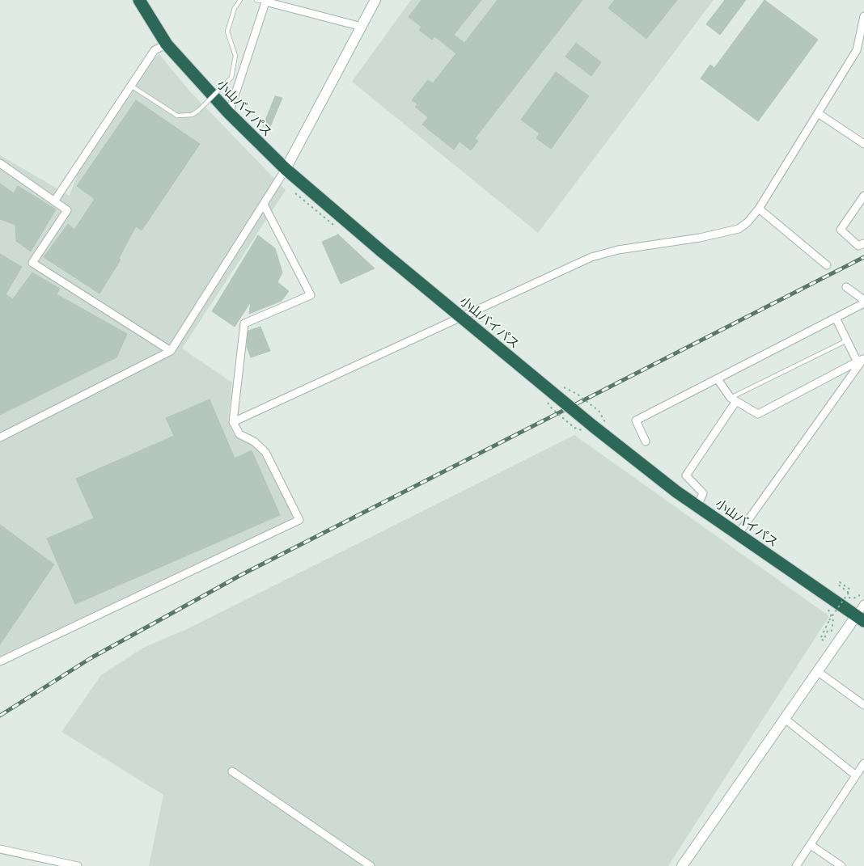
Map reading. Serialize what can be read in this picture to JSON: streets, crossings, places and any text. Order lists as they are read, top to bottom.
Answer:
{
  "streets": {
    "highway": ["小山バイパス"]
  }
}
